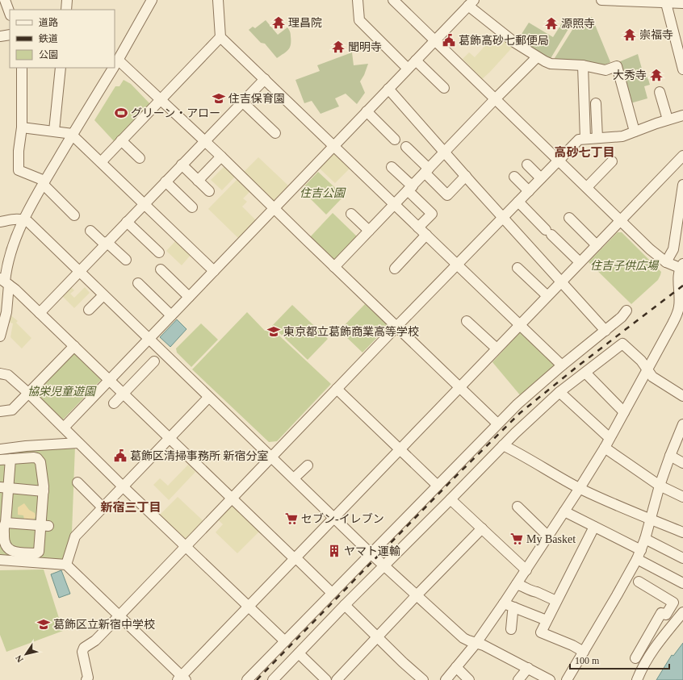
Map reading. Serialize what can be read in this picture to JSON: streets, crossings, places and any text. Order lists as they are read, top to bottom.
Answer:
{
  "districts": ["高砂七丁目", "新宿三丁目"],
  "parks": ["住吉公園", "住吉子供広場", "協栄児童遊園"],
  "places": {
    "temple": [
      "理昌院",
      "源照寺",
      "崇福寺",
      "聞明寺",
      "大秀寺"
    ],
    "public building": ["葛飾高砂七郵便局", "葛飾区清掃事務所 新宿分室"],
    "school or university": ["住吉保育園", "東京都立葛飾商業高等学校", "葛飾区立新宿中学校"],
    "sports": ["グリーン・アロー"],
    "supermarket": ["セブン-イレブン", "My Basket"],
    "building": ["ヤマト運輸"]
  },
  "legend": ["道路", "鉄道", "公園"],
  "scale_bar": "100 m",
  "north": "bottom left"
}
